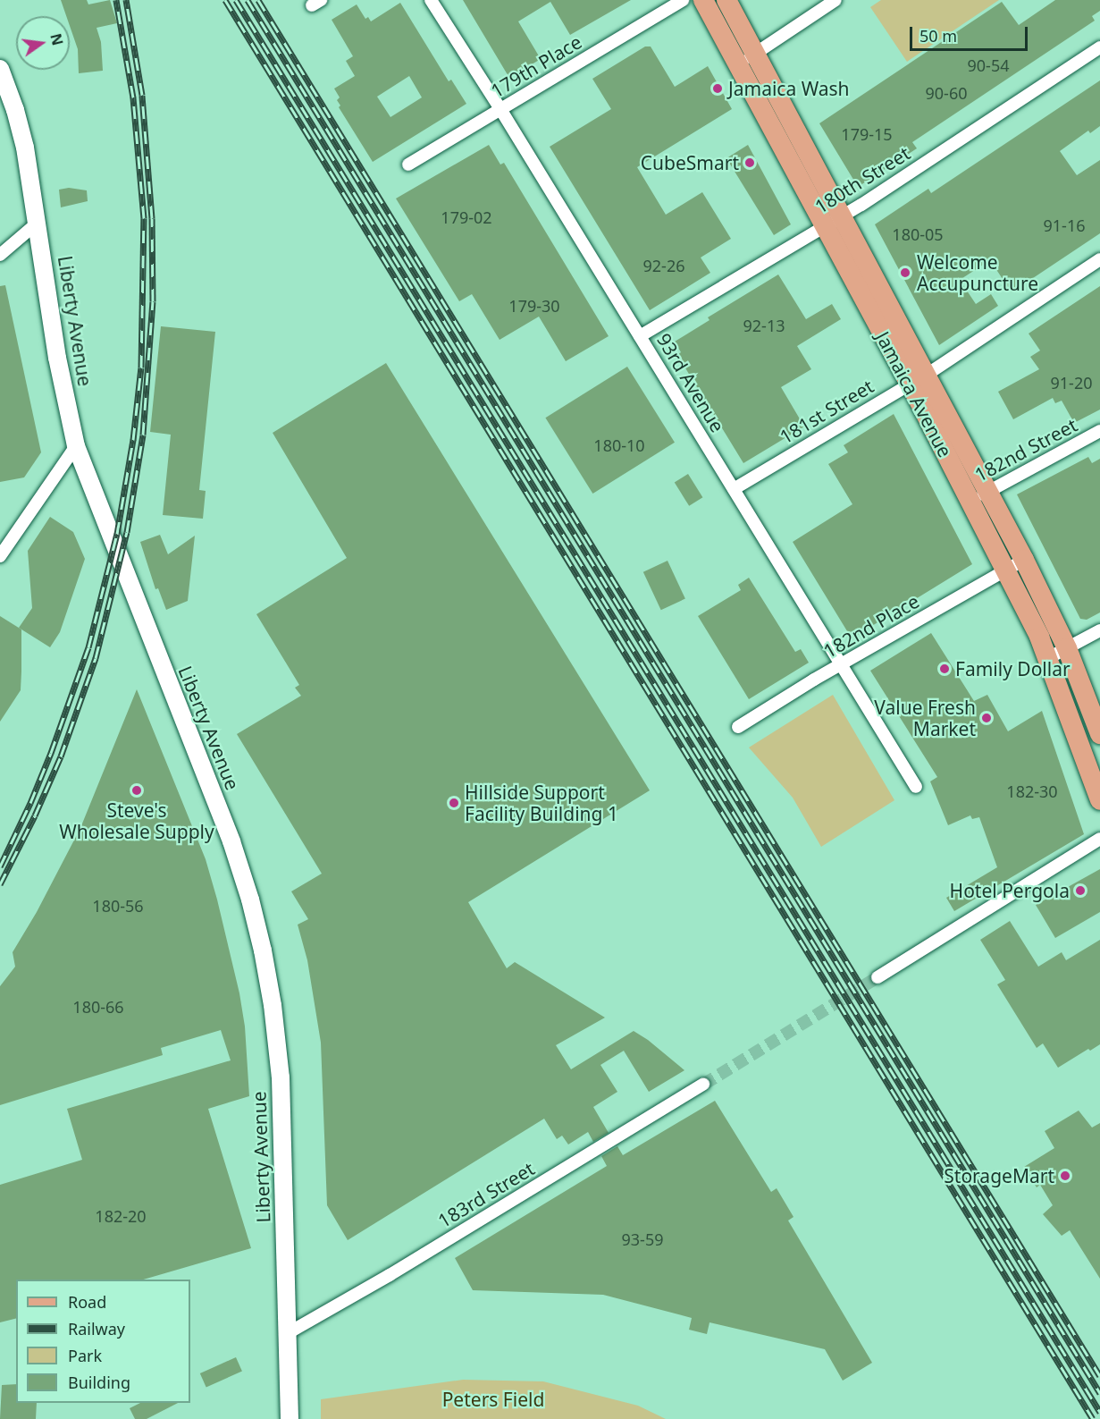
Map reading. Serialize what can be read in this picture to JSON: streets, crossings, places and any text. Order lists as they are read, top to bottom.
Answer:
{
  "streets": {
    "main road": ["Liberty Avenue", "Jamaica Avenue"],
    "street": [
      "179th Place",
      "180th Street",
      "93rd Avenue",
      "181st Street",
      "182nd Street",
      "182nd Place",
      "183rd Street"
    ]
  },
  "crossings": [
    ["179th Place", "93rd Avenue"],
    ["180th Street", "93rd Avenue"],
    ["180th Street", "Jamaica Avenue"],
    ["Liberty Avenue", "183rd Street"],
    ["93rd Avenue", "181st Street"],
    ["93rd Avenue", "182nd Place"],
    ["Jamaica Avenue", "181st Street"],
    ["Jamaica Avenue", "182nd Street"],
    ["Jamaica Avenue", "182nd Place"]
  ],
  "parks": ["Peters Field"],
  "places": [
    "Jamaica Wash",
    "CubeSmart",
    "Welcome Accupuncture",
    "Family Dollar",
    "Value Fresh Market",
    "Steve's Wholesale Supply",
    "Hillside Support Facility Building 1",
    "Hotel Pergola",
    "StorageMart"
  ],
  "house_numbers": [
    "90-54",
    "90-60",
    "179-15",
    "179-02",
    "91-16",
    "180-05",
    "92-26",
    "179-30",
    "92-13",
    "91-20",
    "180-10",
    "182-30",
    "180-56",
    "180-66",
    "182-20",
    "93-59"
  ],
  "legend": [
    "Road",
    "Railway",
    "Park",
    "Building"
  ],
  "scale_bar": "50 m",
  "north": "right"
}
